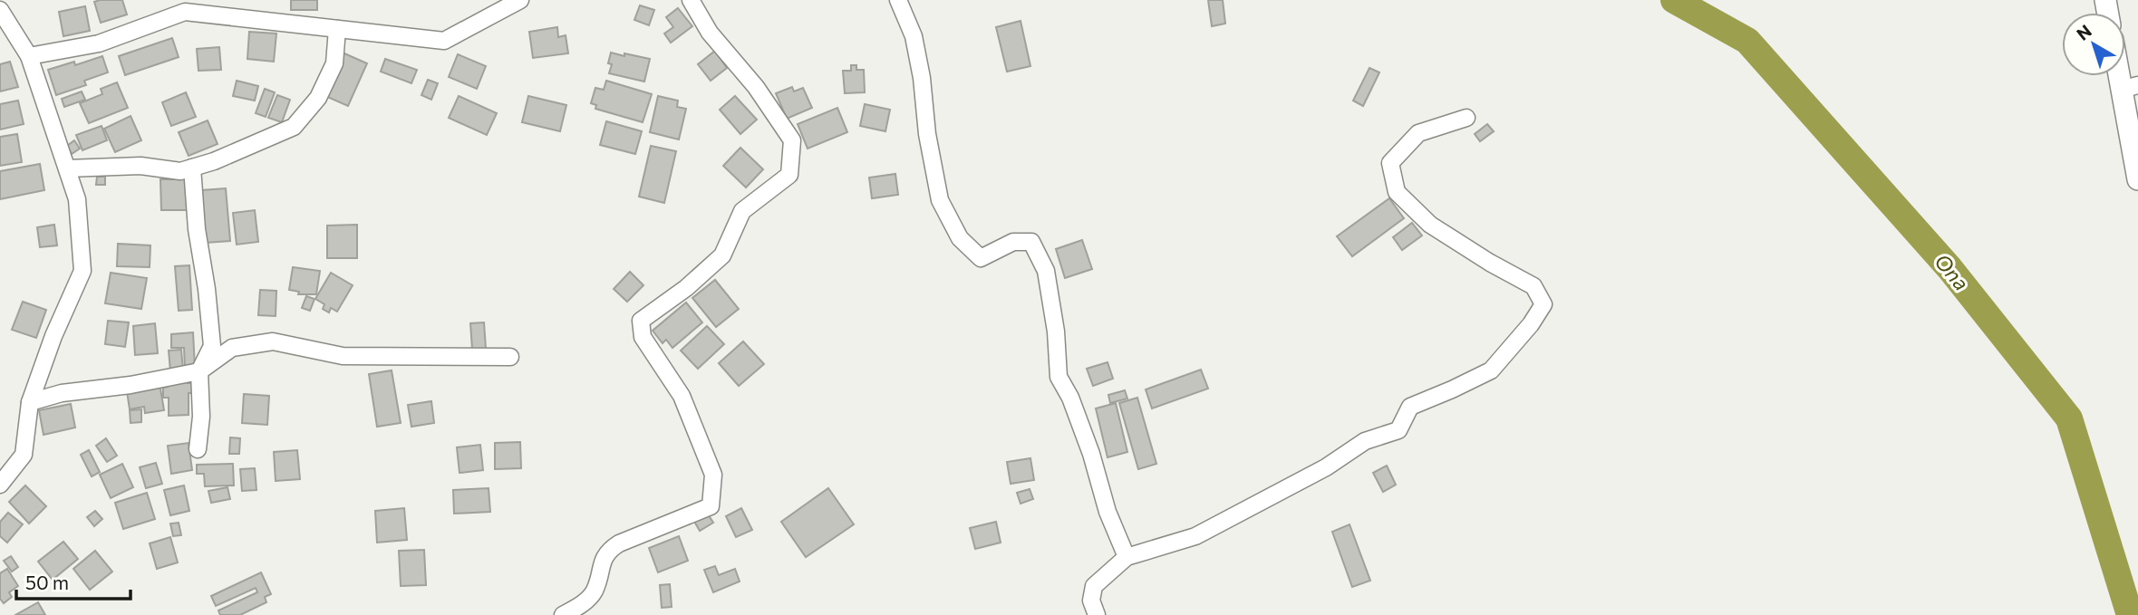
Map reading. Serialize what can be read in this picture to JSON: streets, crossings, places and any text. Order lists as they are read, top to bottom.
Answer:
{
  "water": ["Ona"],
  "scale_bar": "50 m",
  "north": "top left"
}
